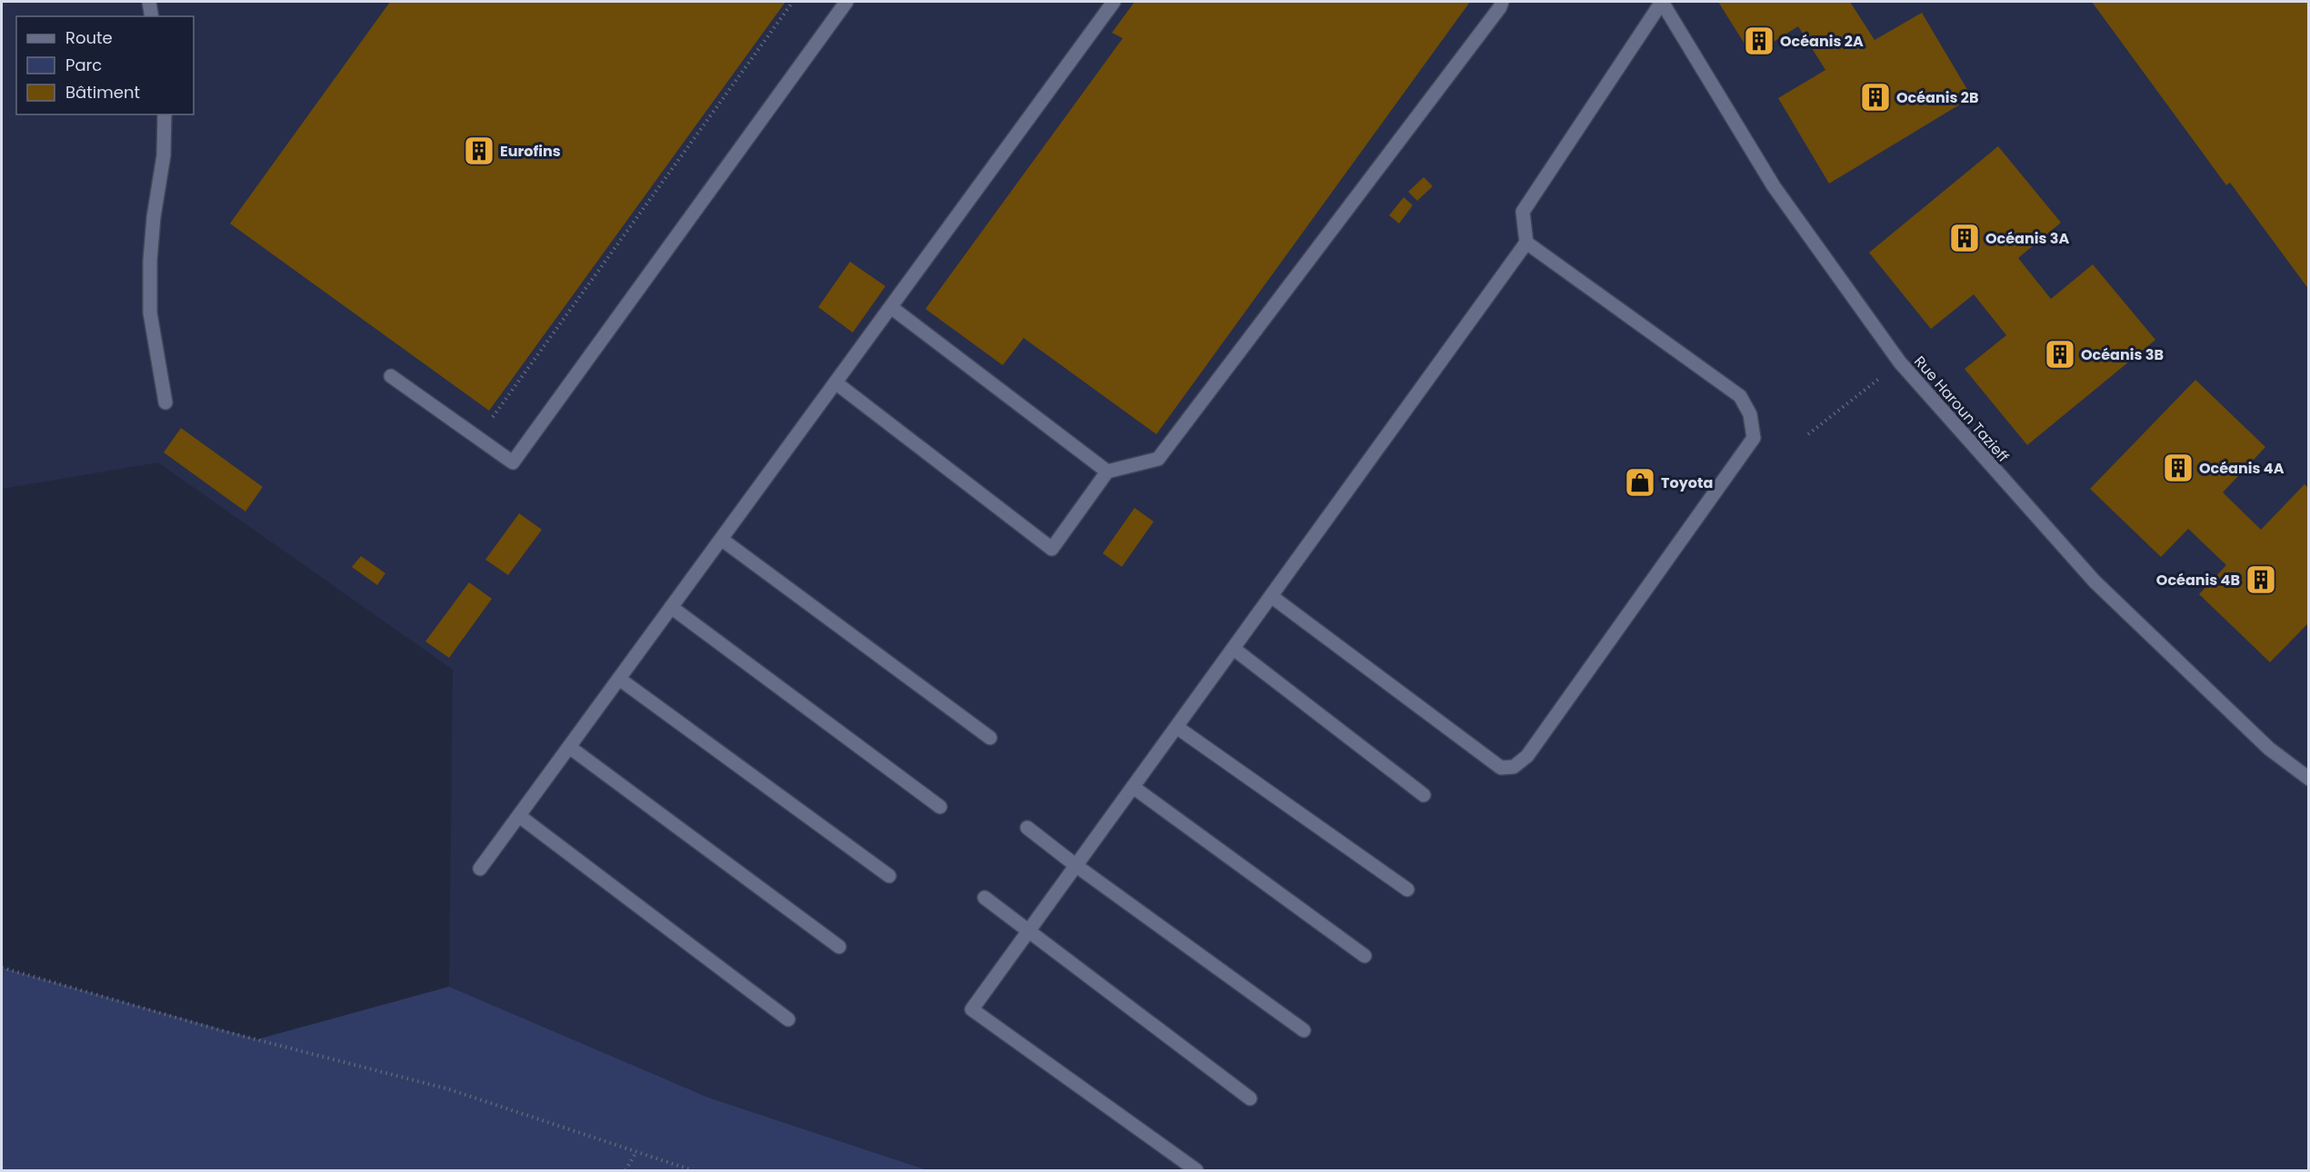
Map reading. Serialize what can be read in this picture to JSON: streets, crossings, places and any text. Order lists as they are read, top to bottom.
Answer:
{
  "streets": {
    "street": ["Rue Haroun Tazieff"]
  },
  "places": {
    "building": [
      "Océanis 2A",
      "Océanis 2B",
      "Eurofins",
      "Océanis 3A",
      "Océanis 3B",
      "Océanis 4A",
      "Océanis 4B"
    ],
    "shop": ["Toyota"]
  },
  "legend": ["Route", "Parc", "Bâtiment"]
}
